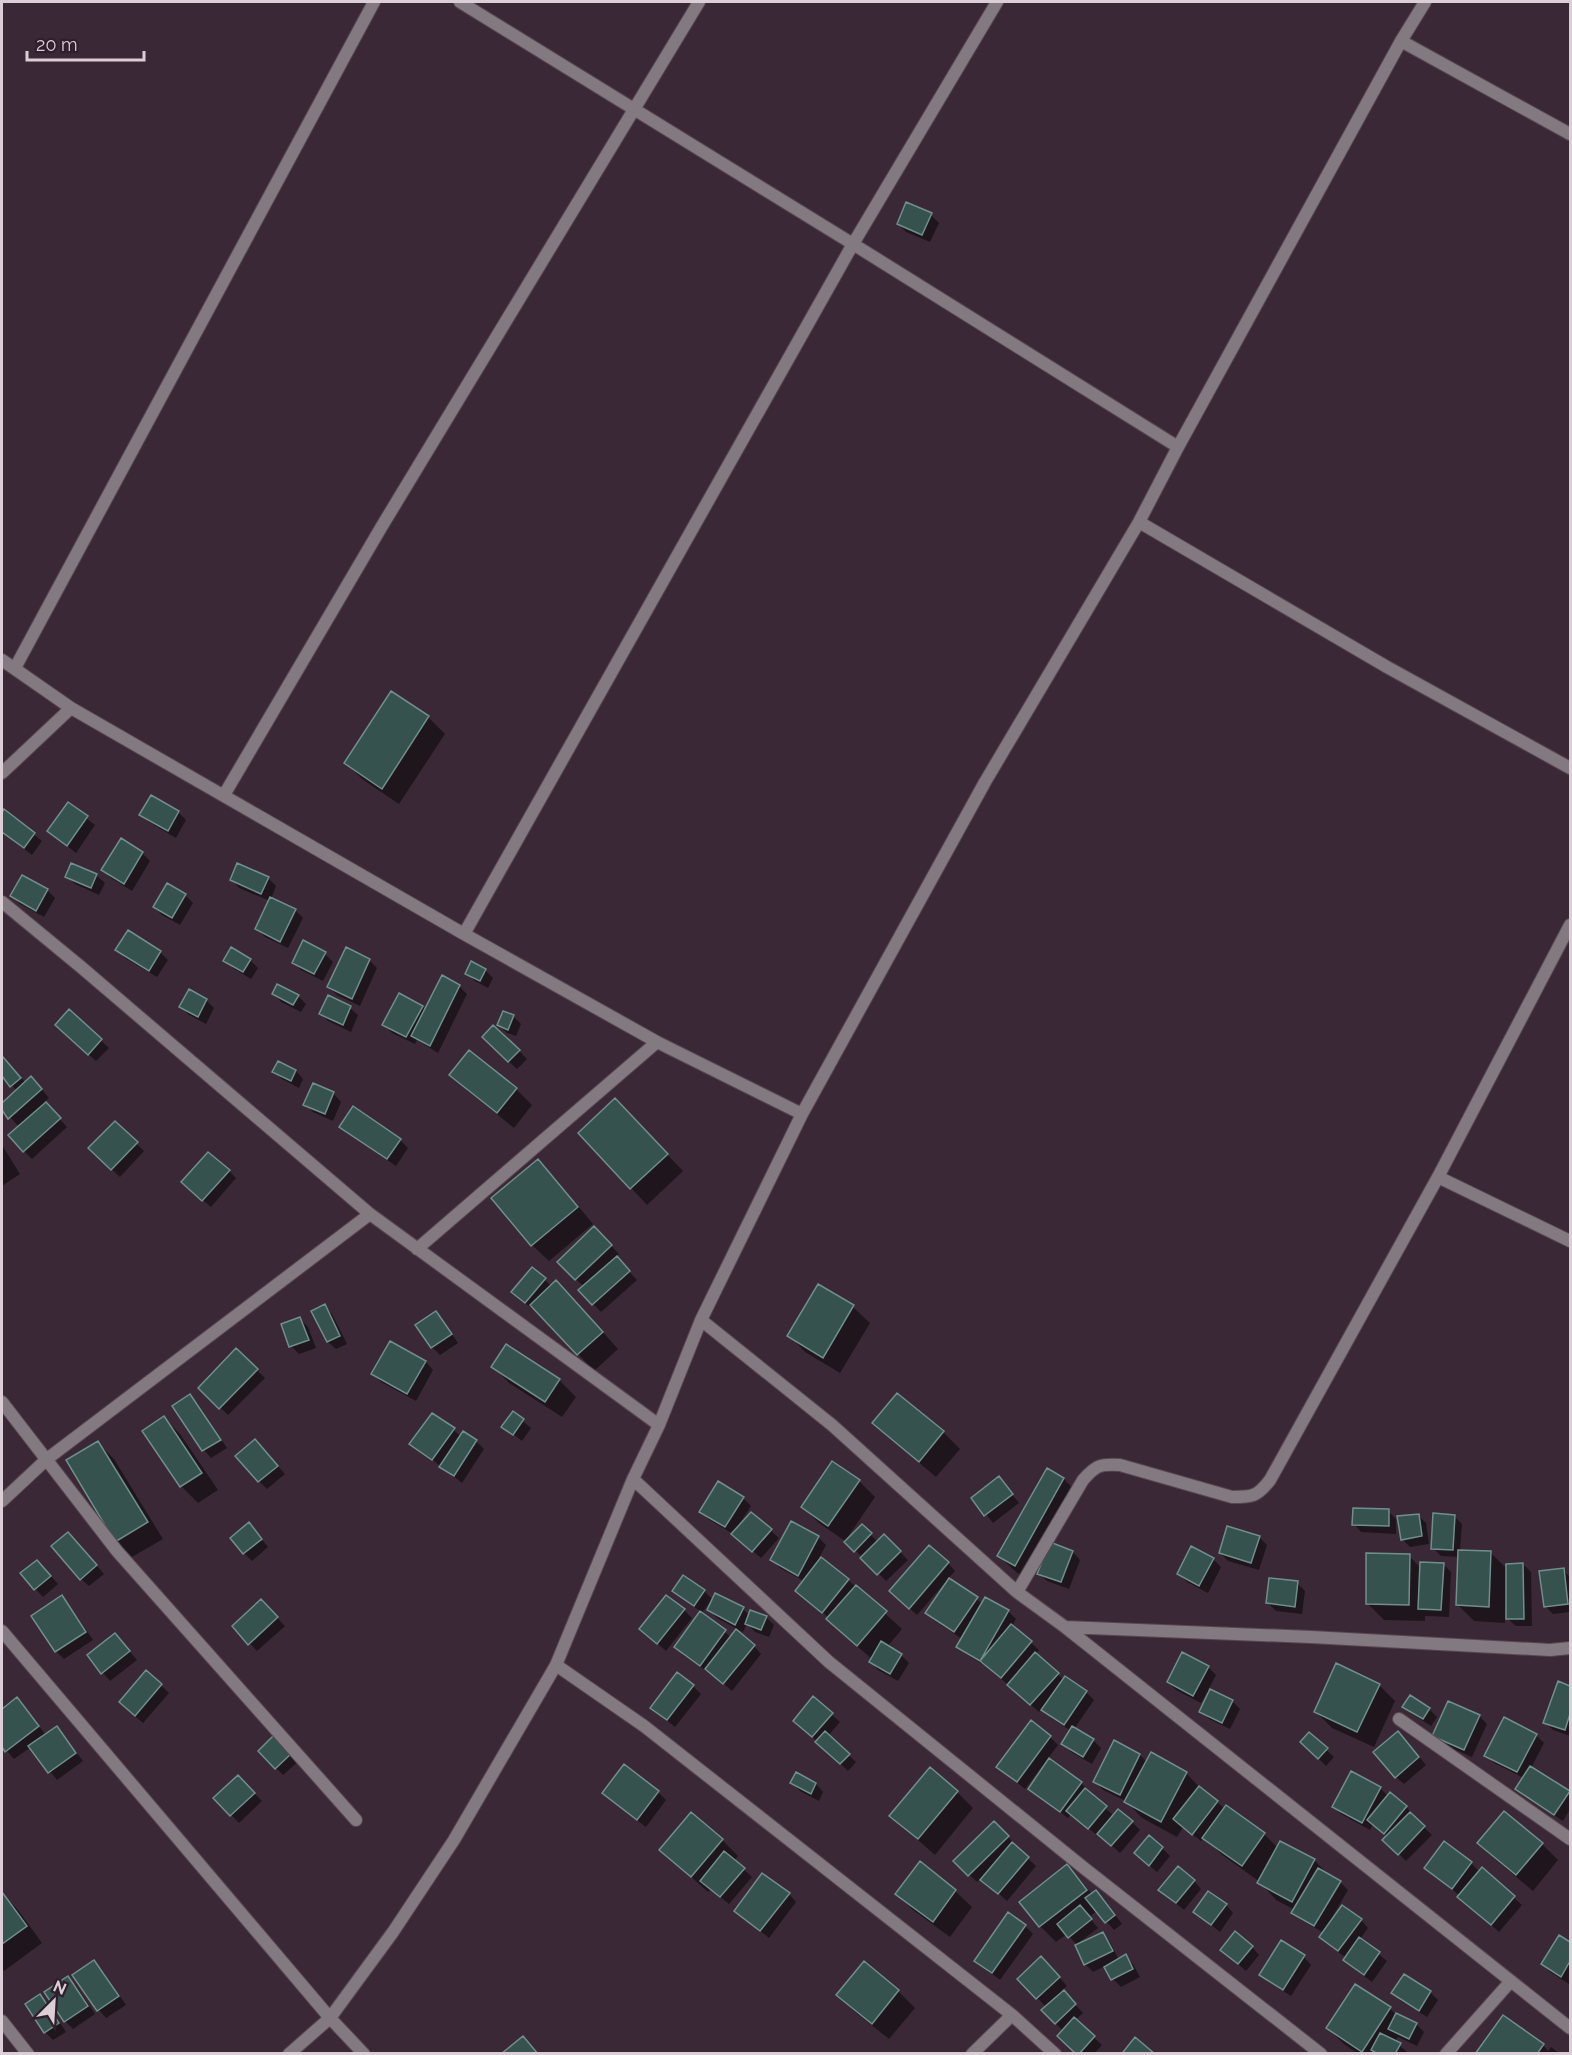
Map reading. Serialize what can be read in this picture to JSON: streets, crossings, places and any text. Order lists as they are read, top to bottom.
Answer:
{
  "scale_bar": "20 m",
  "north": "top right"
}
